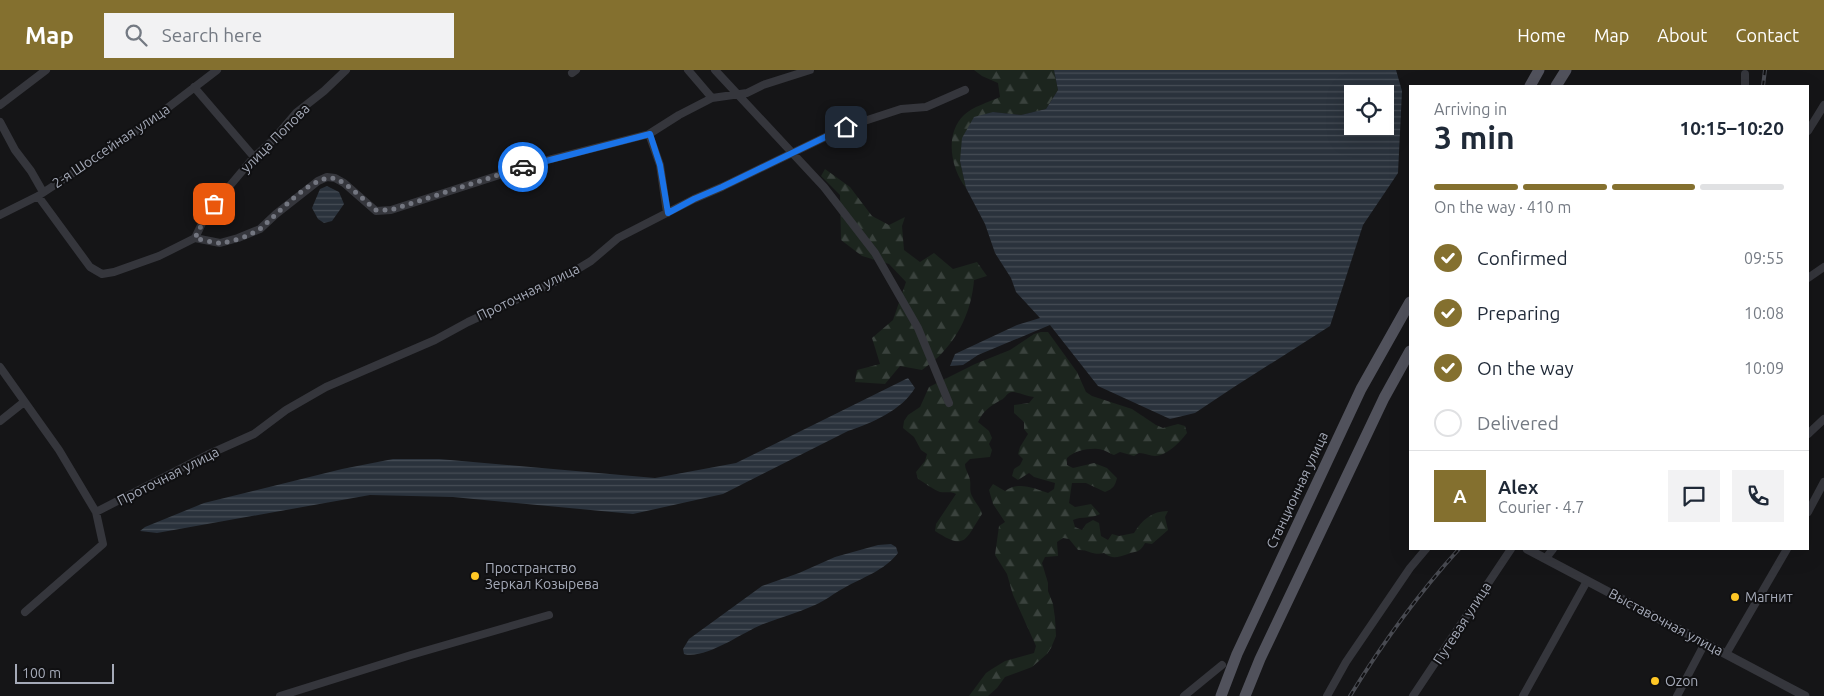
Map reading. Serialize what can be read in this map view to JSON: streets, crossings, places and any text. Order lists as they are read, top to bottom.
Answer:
{
  "streets": {
    "main road": ["Станционная улица"],
    "street": [
      "улица Попова",
      "2-я Шоссейная улица",
      "Проточная улица",
      "Выставочная улица",
      "Путевая улица"
    ]
  },
  "places": ["Пространство Зеркал Козырева", "Магнит", "Ozon"],
  "scale_bar": "100 m",
  "page": {
    "header": "Map",
    "search": "Search here",
    "nav": [
      "Home",
      "Map",
      "About",
      "Contact"
    ],
    "heading": ["3 min", "Arriving in", "10:15–10:20"],
    "panel": ["Alex", "Courier · 4.7"],
    "bar": "On the way · 410 m",
    "list": [
      ["Confirmed", "09:55"],
      ["Preparing", "10:08"],
      ["On the way", "10:09"],
      "Delivered"
    ],
    "round": "A",
    "scale": "100 m"
  }
}
